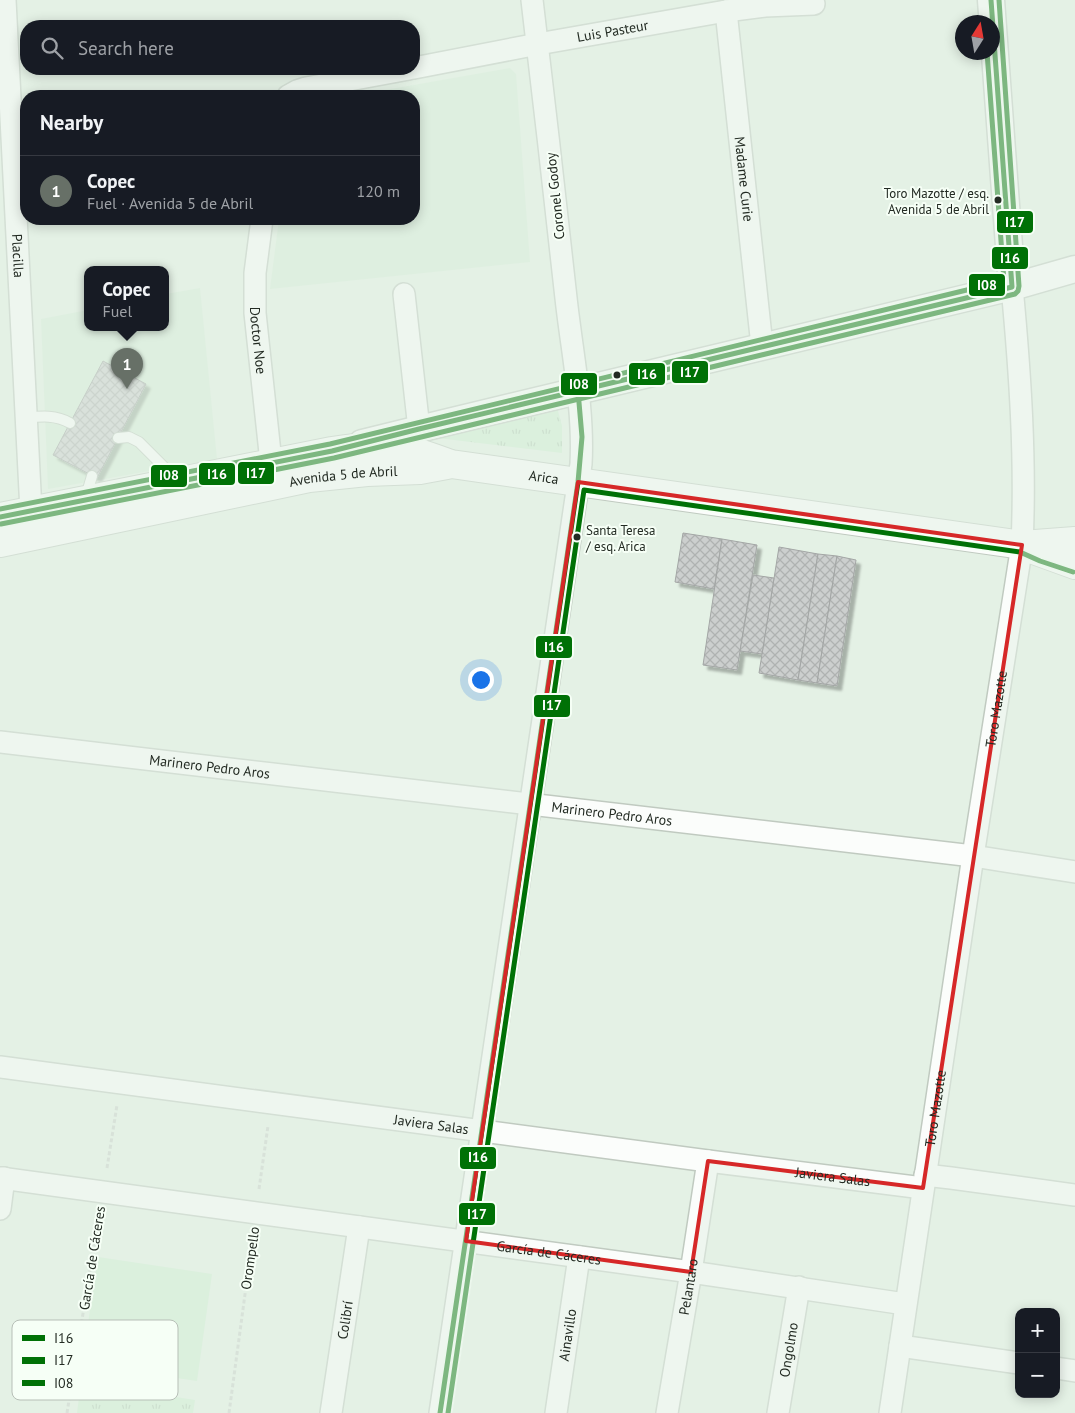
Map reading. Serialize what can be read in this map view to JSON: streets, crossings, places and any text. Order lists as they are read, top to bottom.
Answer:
{
  "streets": {
    "main road": ["Avenida 5 de Abril", "Arica"],
    "street": [
      "Luis Pasteur",
      "Madame Curie",
      "Coronel Godoy",
      "Placilla",
      "Doctor Noe",
      "Toro Mazotte",
      "Marinero Pedro Aros",
      "Javiera Salas",
      "García de Cáceres",
      "Pelantaro",
      "Colibrí",
      "Ainavillo",
      "Ongolmo"
    ],
    "path": ["Orompello"]
  },
  "crossings": [
    ["Luis Pasteur", "Madame Curie"],
    ["Luis Pasteur", "Coronel Godoy"],
    ["Madame Curie", "Avenida 5 de Abril"],
    ["Coronel Godoy", "Avenida 5 de Abril"],
    ["Coronel Godoy", "Arica"],
    ["Coronel Godoy", "Marinero Pedro Aros"],
    ["Coronel Godoy", "Javiera Salas"],
    ["Coronel Godoy", "García de Cáceres"],
    ["Placilla", "Avenida 5 de Abril"],
    ["Doctor Noe", "Avenida 5 de Abril"],
    ["Avenida 5 de Abril", "Arica"],
    ["Avenida 5 de Abril", "Toro Mazotte"],
    ["Arica", "Toro Mazotte"],
    ["Toro Mazotte", "Marinero Pedro Aros"],
    ["Toro Mazotte", "Javiera Salas"],
    ["Toro Mazotte", "García de Cáceres"],
    ["Javiera Salas", "García de Cáceres"],
    ["Javiera Salas", "Orompello"],
    ["Javiera Salas", "Pelantaro"],
    ["García de Cáceres", "Orompello"],
    ["García de Cáceres", "Pelantaro"],
    ["García de Cáceres", "Colibrí"],
    ["García de Cáceres", "Ainavillo"],
    ["García de Cáceres", "Ongolmo"]
  ],
  "places": ["Toro Mazotte / esq. Avenida 5 de Abril", "Santa Teresa / esq. Arica"],
  "lines": ["transit line I16", "transit line I17", "transit line I08"],
  "legend": ["I16", "I17", "I08"],
  "north": "top",
  "page": {
    "search": "Search here",
    "heading": "Nearby",
    "list": [
      {
        "mark": "1",
        "name": "Copec",
        "note": "Fuel · Avenida 5 de Abril",
        "value": "120 m"
      }
    ],
    "popup": ["Copec", "Fuel"],
    "pins": "1",
    "map_buttons": ["+", "−"]
  }
}
